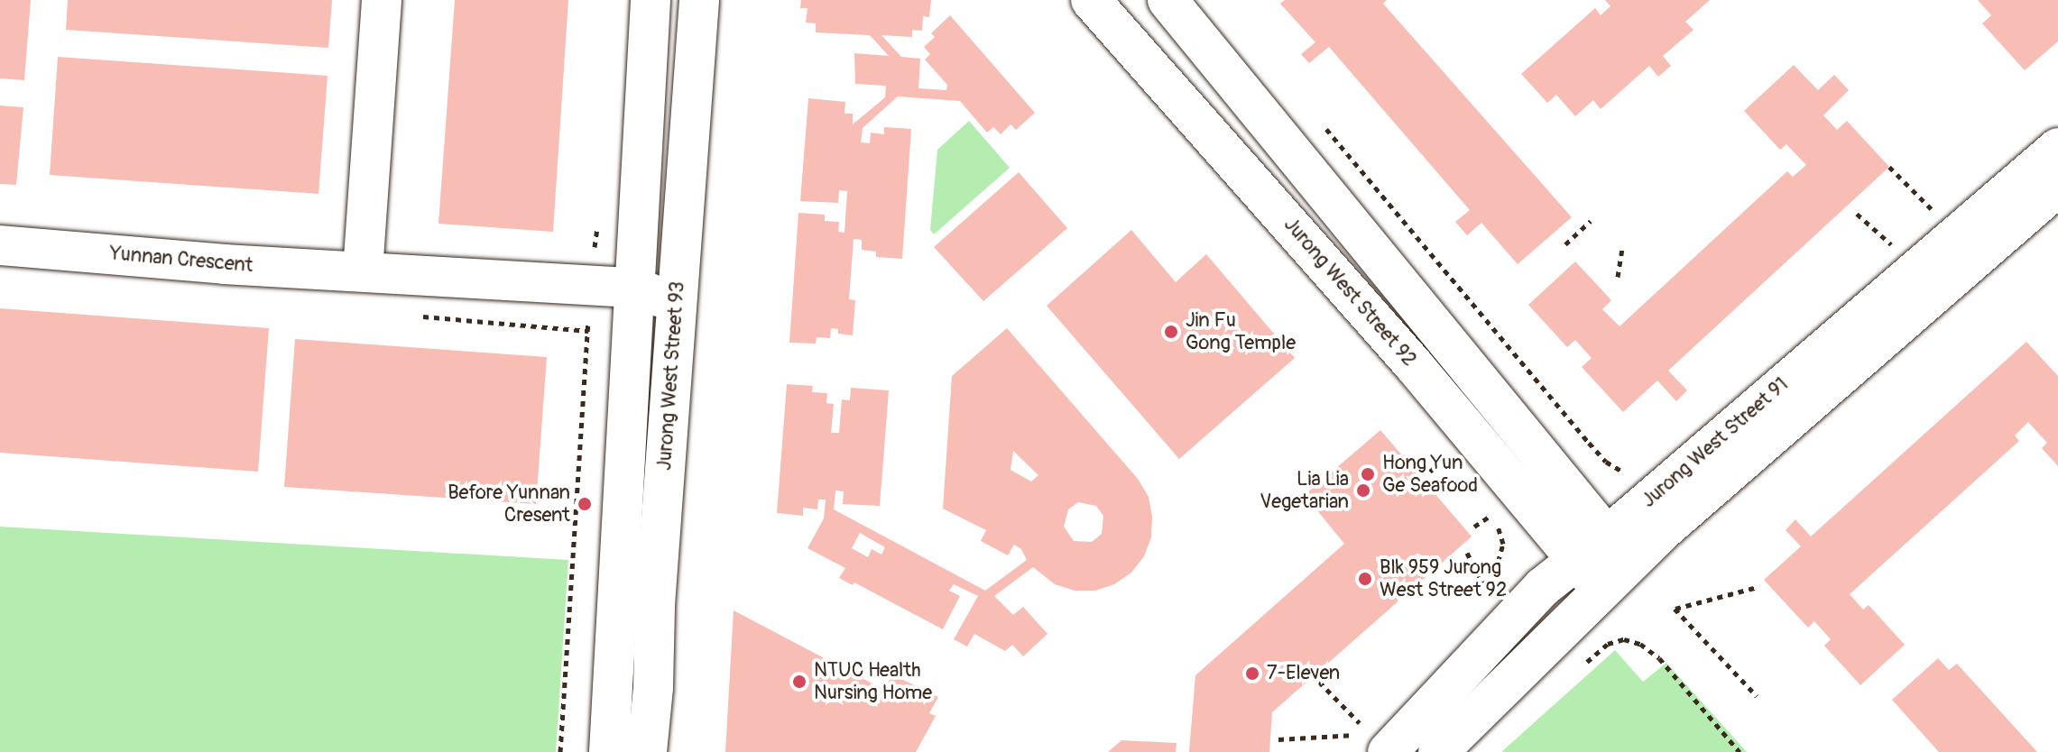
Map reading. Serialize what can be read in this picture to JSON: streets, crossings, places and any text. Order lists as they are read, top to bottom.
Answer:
{
  "streets": {
    "street": [
      "Yunnan Crescent",
      "Jurong West Street 92",
      "Jurong West Street 93",
      "Jurong West Street 91"
    ]
  },
  "crossings": [
    ["Yunnan Crescent", "Jurong West Street 93"],
    ["Jurong West Street 92", "Jurong West Street 91"]
  ],
  "places": [
    "Jin Fu Gong Temple",
    "Hong Yun Ge Seafood",
    "Lia Lia Vegetarian",
    "Before Yunnan Cresent",
    "Blk 959 Jurong West Street 92",
    "7-Eleven",
    "NTUC Health Nursing Home"
  ]
}
